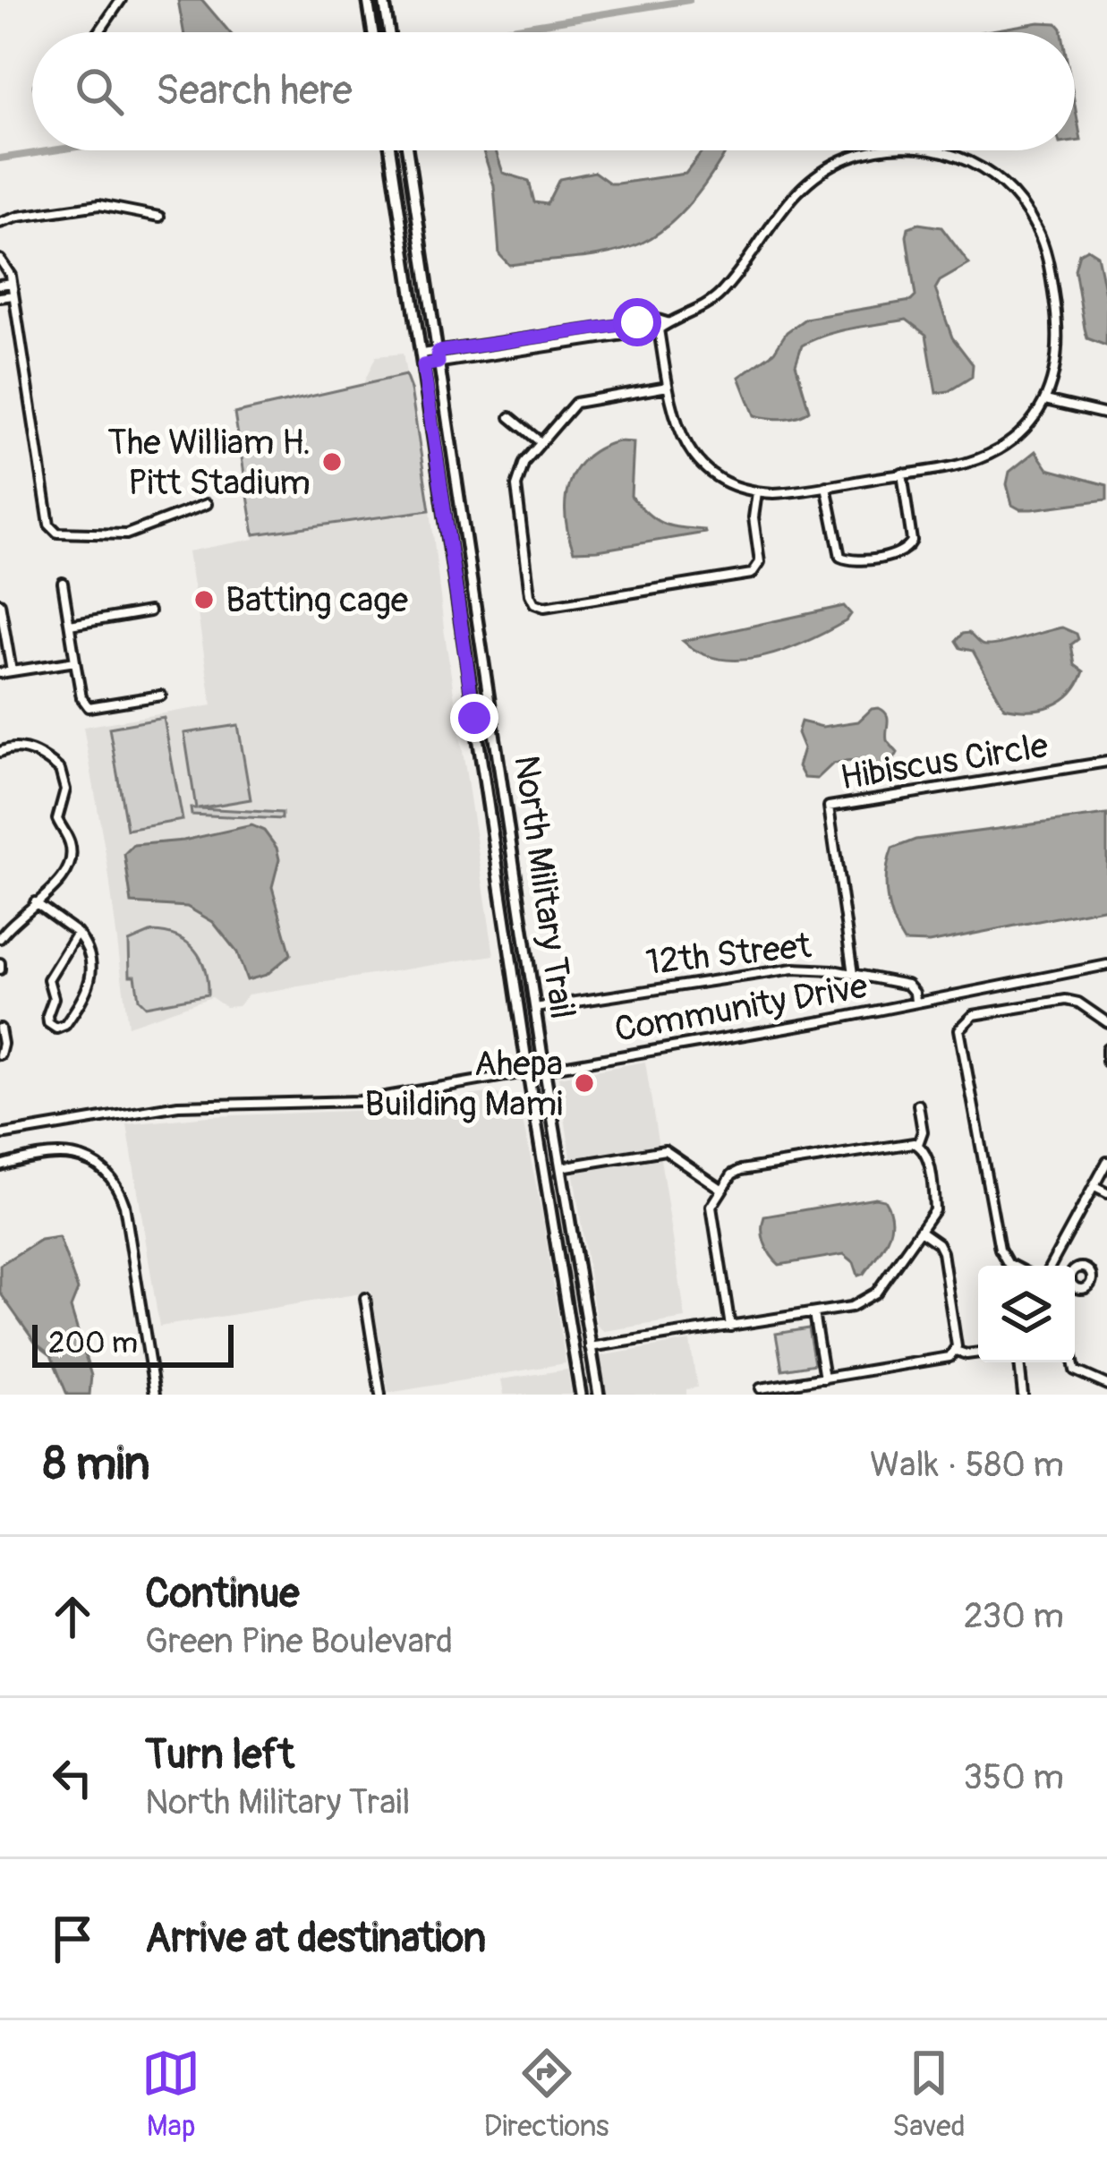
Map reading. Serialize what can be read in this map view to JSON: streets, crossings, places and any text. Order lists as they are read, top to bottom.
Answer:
{
  "streets": {
    "main road": ["North Military Trail"],
    "street": ["Hibiscus Circle", "12th Street", "Community Drive"]
  },
  "crossings": [
    ["Hibiscus Circle", "12th Street"],
    ["North Military Trail", "12th Street"],
    ["North Military Trail", "Community Drive"],
    ["12th Street", "Community Drive"]
  ],
  "places": ["The William H. Pitt Stadium", "Batting cage", "Ahepa Building Mami"],
  "scale_bar": "200 m",
  "page": {
    "search": "Search here",
    "scale": "200 m",
    "heading": ["8 min", "Walk · 580 m"],
    "list": [
      ["Continue", "Green Pine Boulevard", "230 m"],
      ["Turn left", "North Military Trail", "350 m"],
      "Arrive at destination"
    ],
    "nav": ["Map", "Directions", "Saved"]
  }
}
